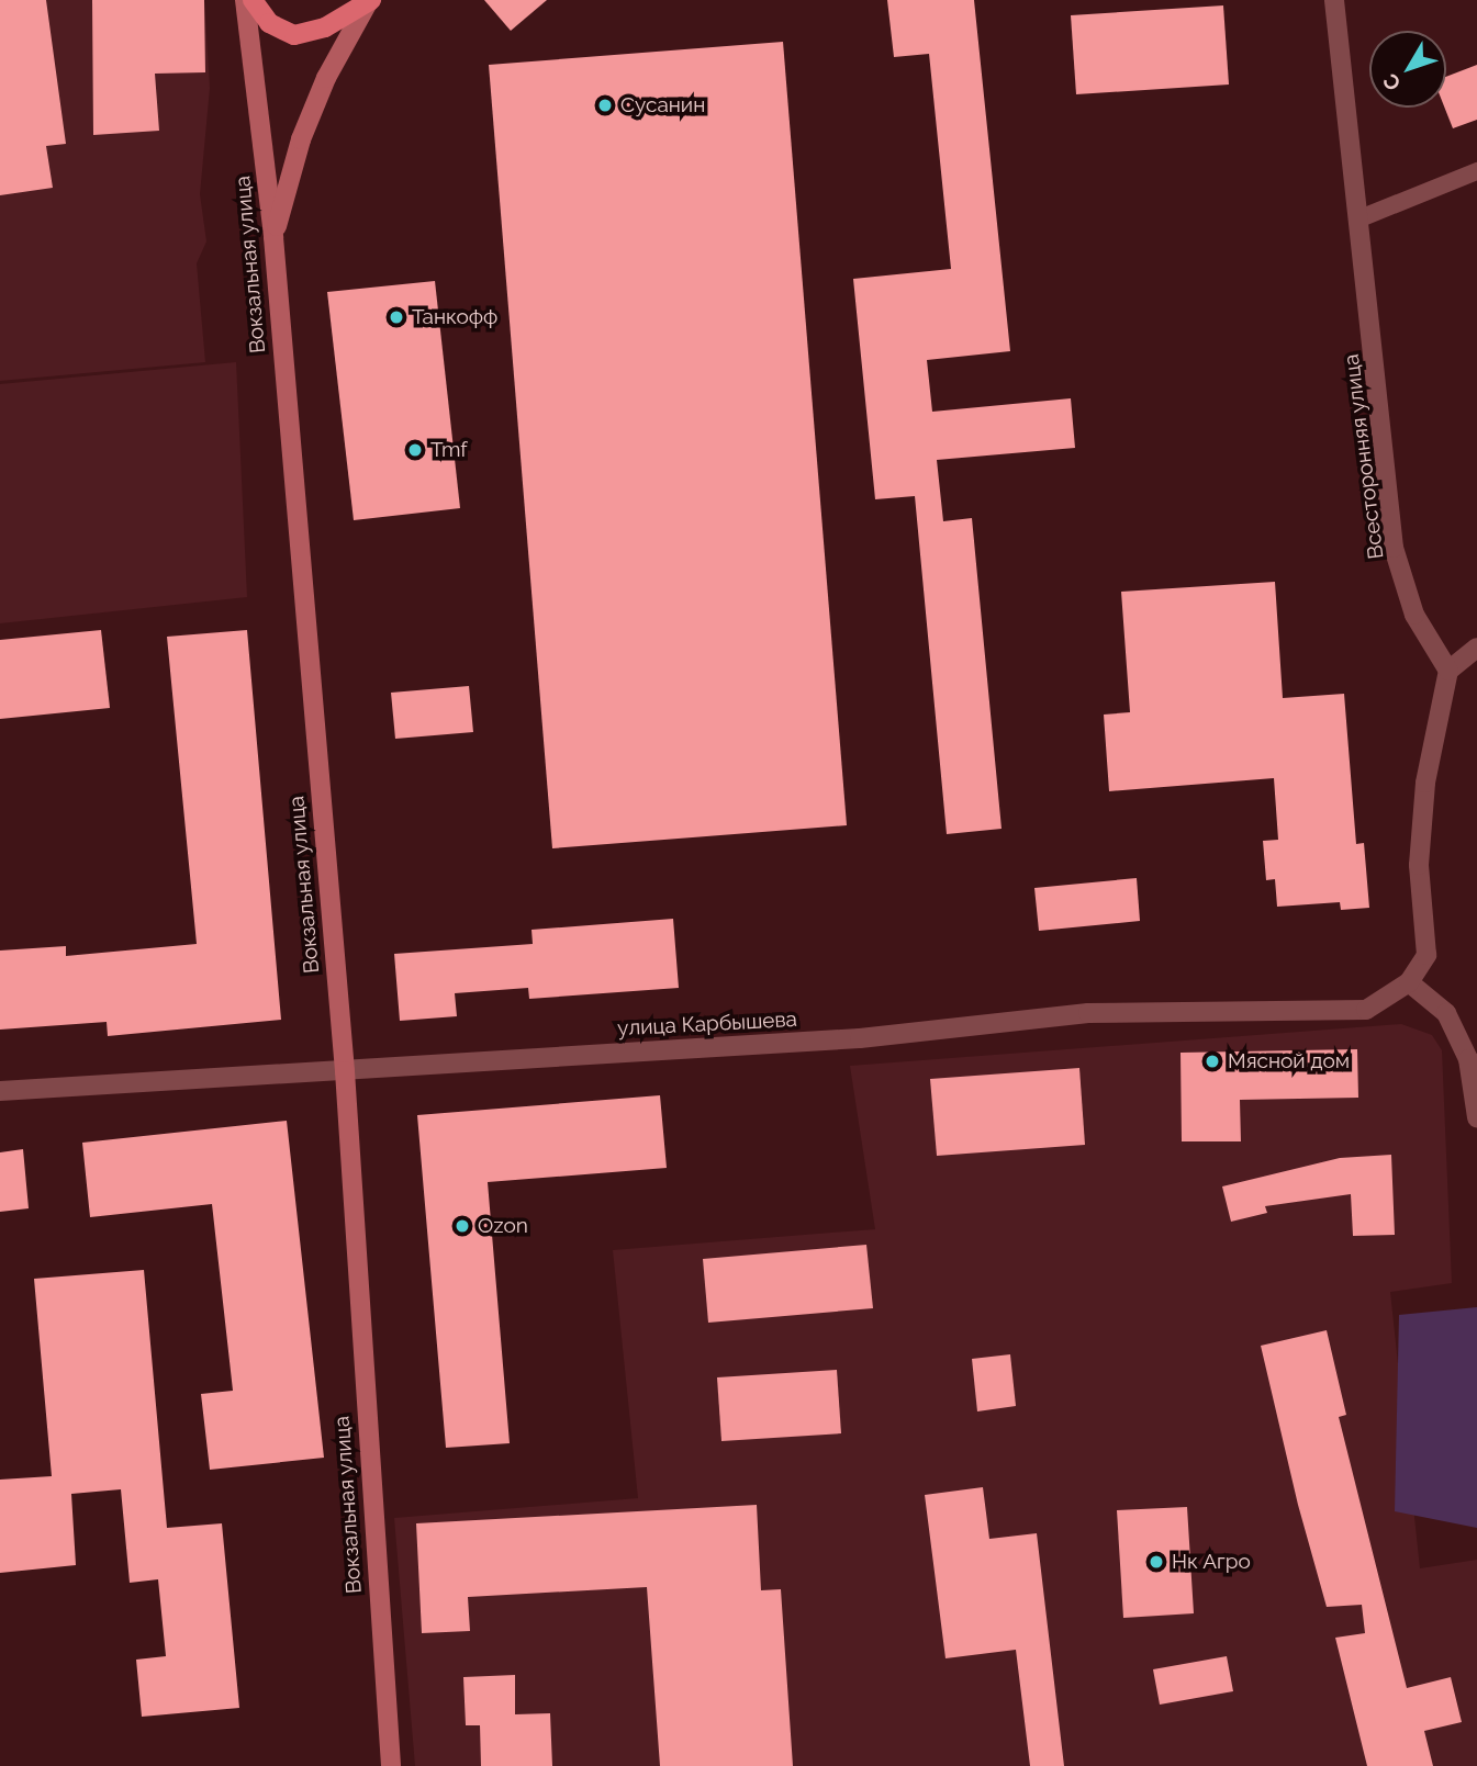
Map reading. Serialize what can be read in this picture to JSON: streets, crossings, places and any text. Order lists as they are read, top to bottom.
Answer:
{
  "streets": {
    "main road": ["Вокзальная улица"],
    "street": ["Всесторонняя улица", "улица Карбышева"]
  },
  "crossings": [
    ["Вокзальная улица", "улица Карбышева"]
  ],
  "places": [
    "Сусанин",
    "Танкофф",
    "Tmf",
    "Мясной дом",
    "Ozon",
    "Нк Агро"
  ],
  "north": "bottom left"
}
